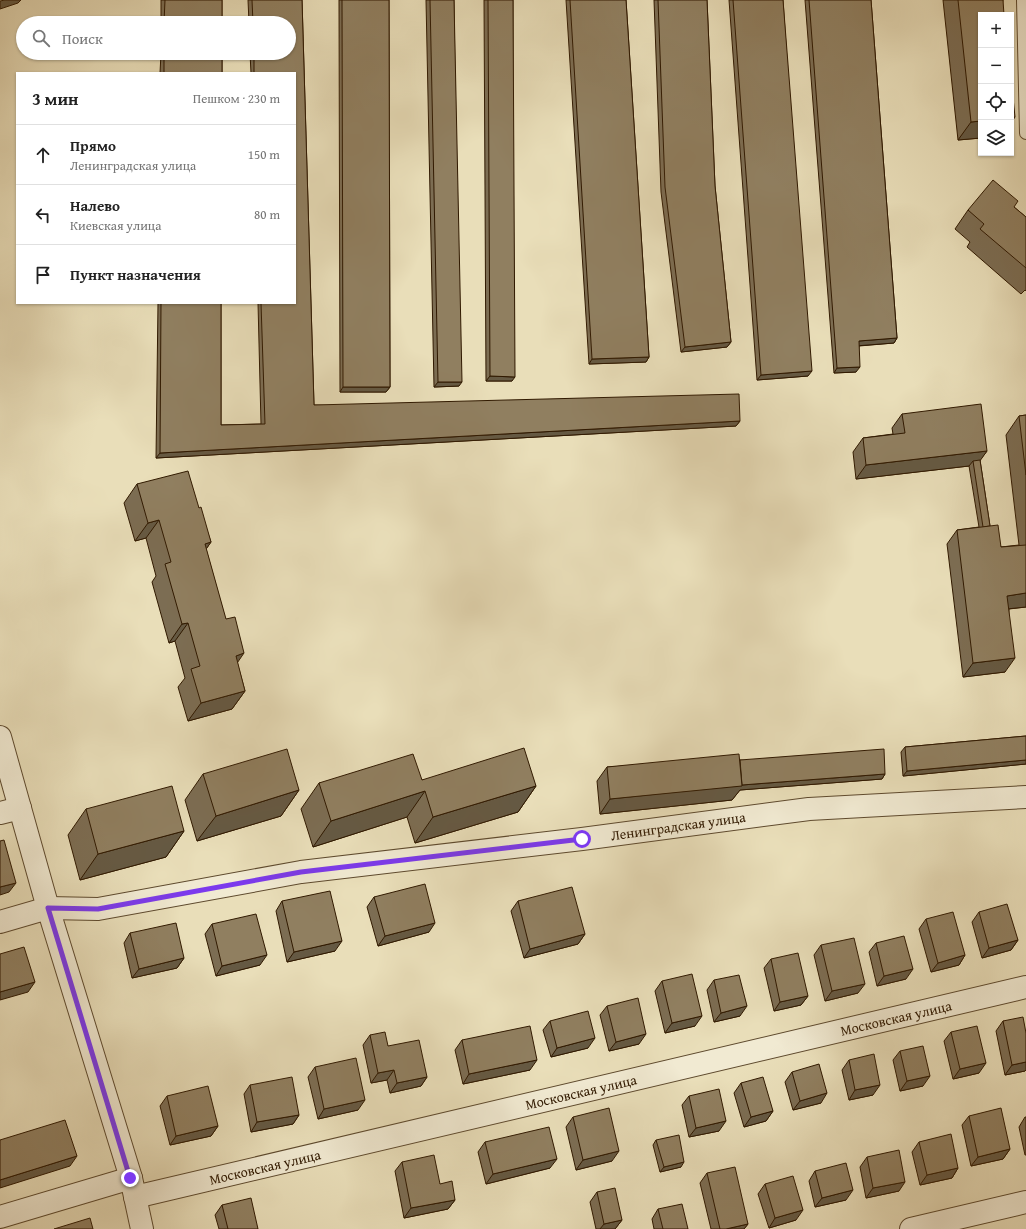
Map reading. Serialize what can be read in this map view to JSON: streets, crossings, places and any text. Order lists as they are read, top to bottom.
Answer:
{
  "streets": {
    "street": ["Ленинградская улица", "Московская улица"]
  },
  "page": {
    "map_buttons": ["+", "−"],
    "search": "Поиск",
    "heading": ["3 мин", "Пешком · 230 m"],
    "list": [
      ["Прямо", "Ленинградская улица", "150 m"],
      ["Налево", "Киевская улица", "80 m"],
      "Пункт назначения"
    ]
  }
}
